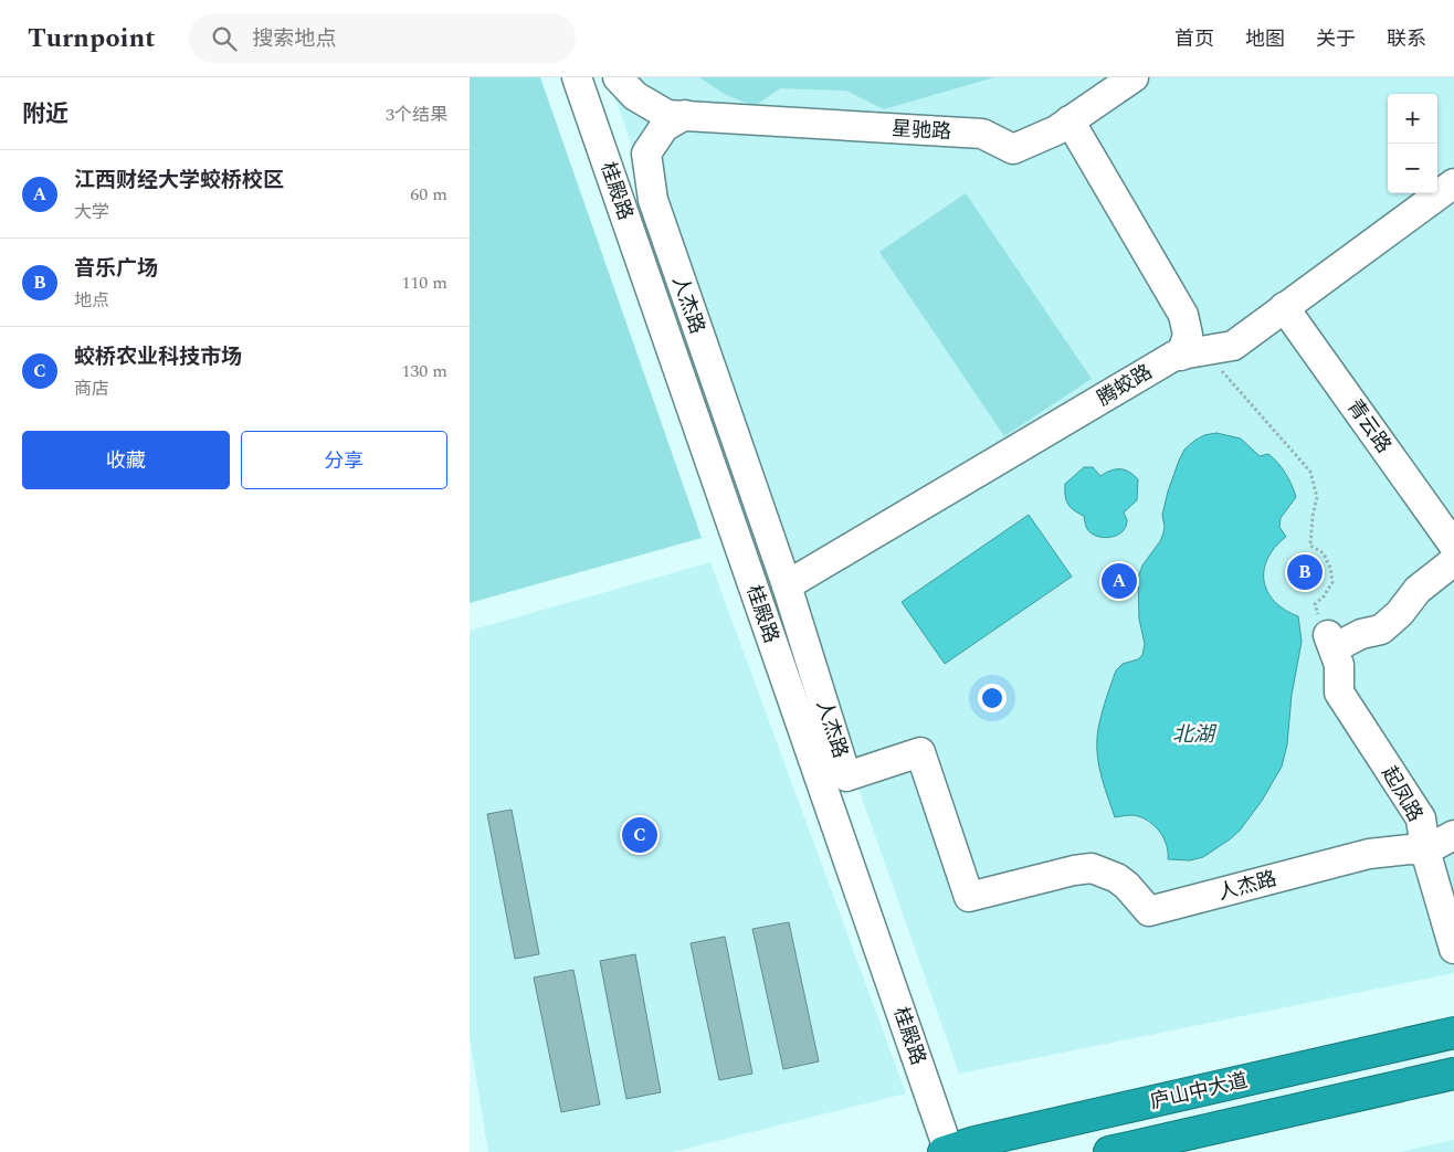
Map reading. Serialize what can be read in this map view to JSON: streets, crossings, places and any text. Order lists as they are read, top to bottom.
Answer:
{
  "streets": {
    "highway": ["庐山中大道"],
    "lane": [
      "星驰路",
      "桂殿路",
      "人杰路",
      "腾蛟路",
      "青云路",
      "起凤路"
    ]
  },
  "crossings": [
    ["星驰路", "人杰路"],
    ["桂殿路", "庐山中大道"],
    ["人杰路", "腾蛟路"],
    ["人杰路", "起凤路"],
    ["腾蛟路", "青云路"]
  ],
  "water": ["北湖"],
  "page": {
    "header": "Turnpoint",
    "search": "搜索地点",
    "nav": [
      "首页",
      "地图",
      "关于",
      "联系"
    ],
    "heading": ["附近", "3个结果"],
    "map_buttons": ["+", "−"],
    "list": [
      {
        "mark": "A",
        "name": "江西财经大学蛟桥校区",
        "note": "大学",
        "value": "60 m"
      },
      {
        "mark": "B",
        "name": "音乐广场",
        "note": "地点",
        "value": "110 m"
      },
      {
        "mark": "C",
        "name": "蛟桥农业科技市场",
        "note": "商店",
        "value": "130 m"
      }
    ],
    "buttons": ["收藏", "分享"],
    "pins": ["B", "A", "C"]
  }
}
